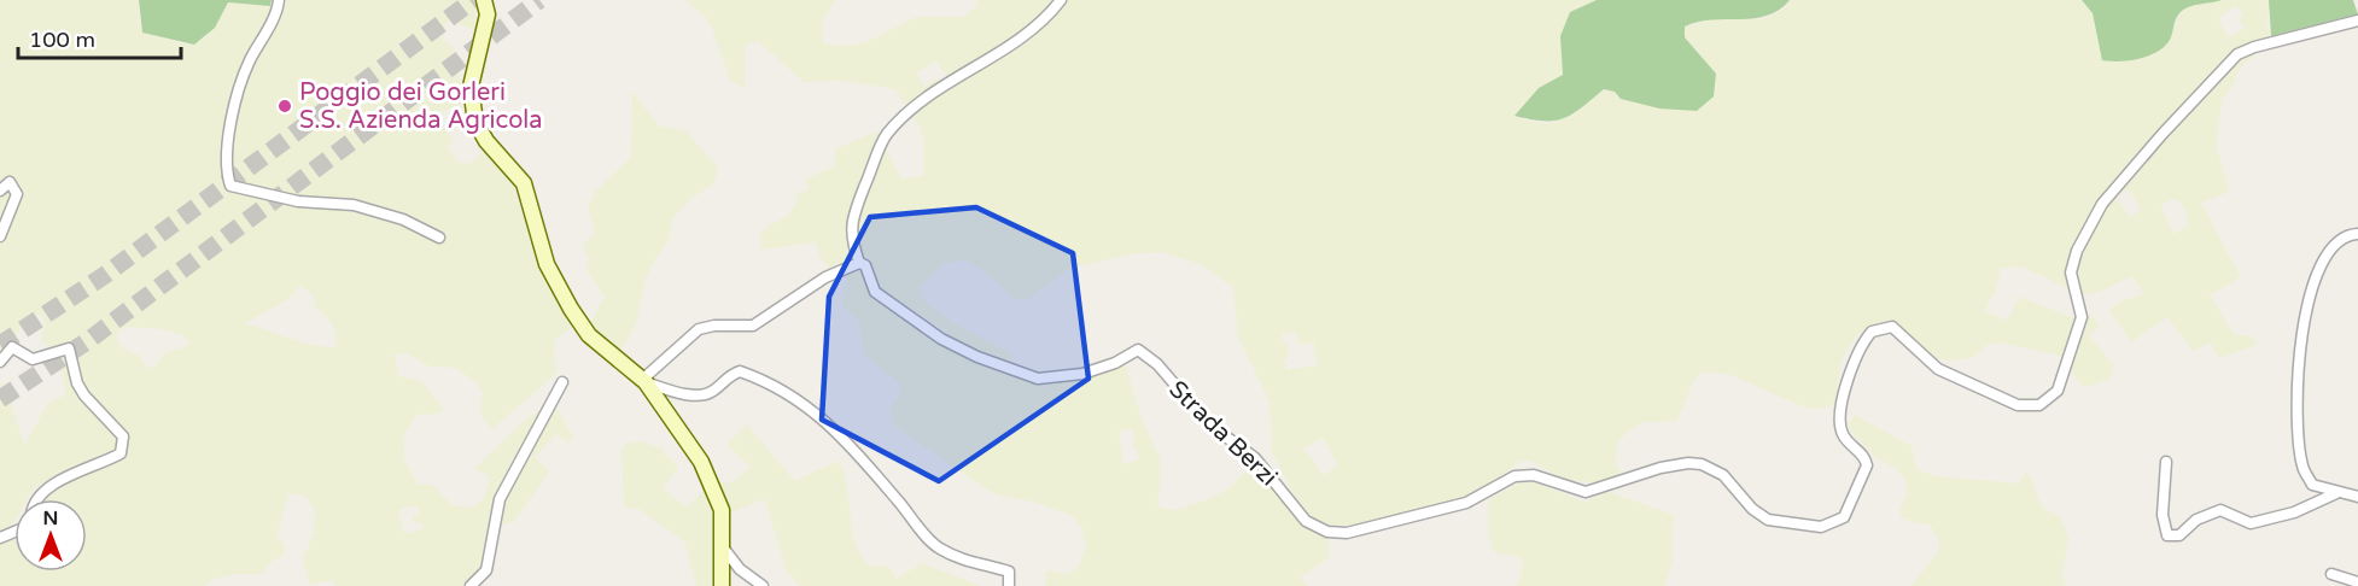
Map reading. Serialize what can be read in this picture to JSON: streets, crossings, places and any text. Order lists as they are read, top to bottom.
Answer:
{
  "streets": {
    "street": ["Strada Berzi"]
  },
  "places": ["Poggio dei Gorleri S.S. Azienda Agricola"],
  "scale_bar": "100 m",
  "north": "top"
}
